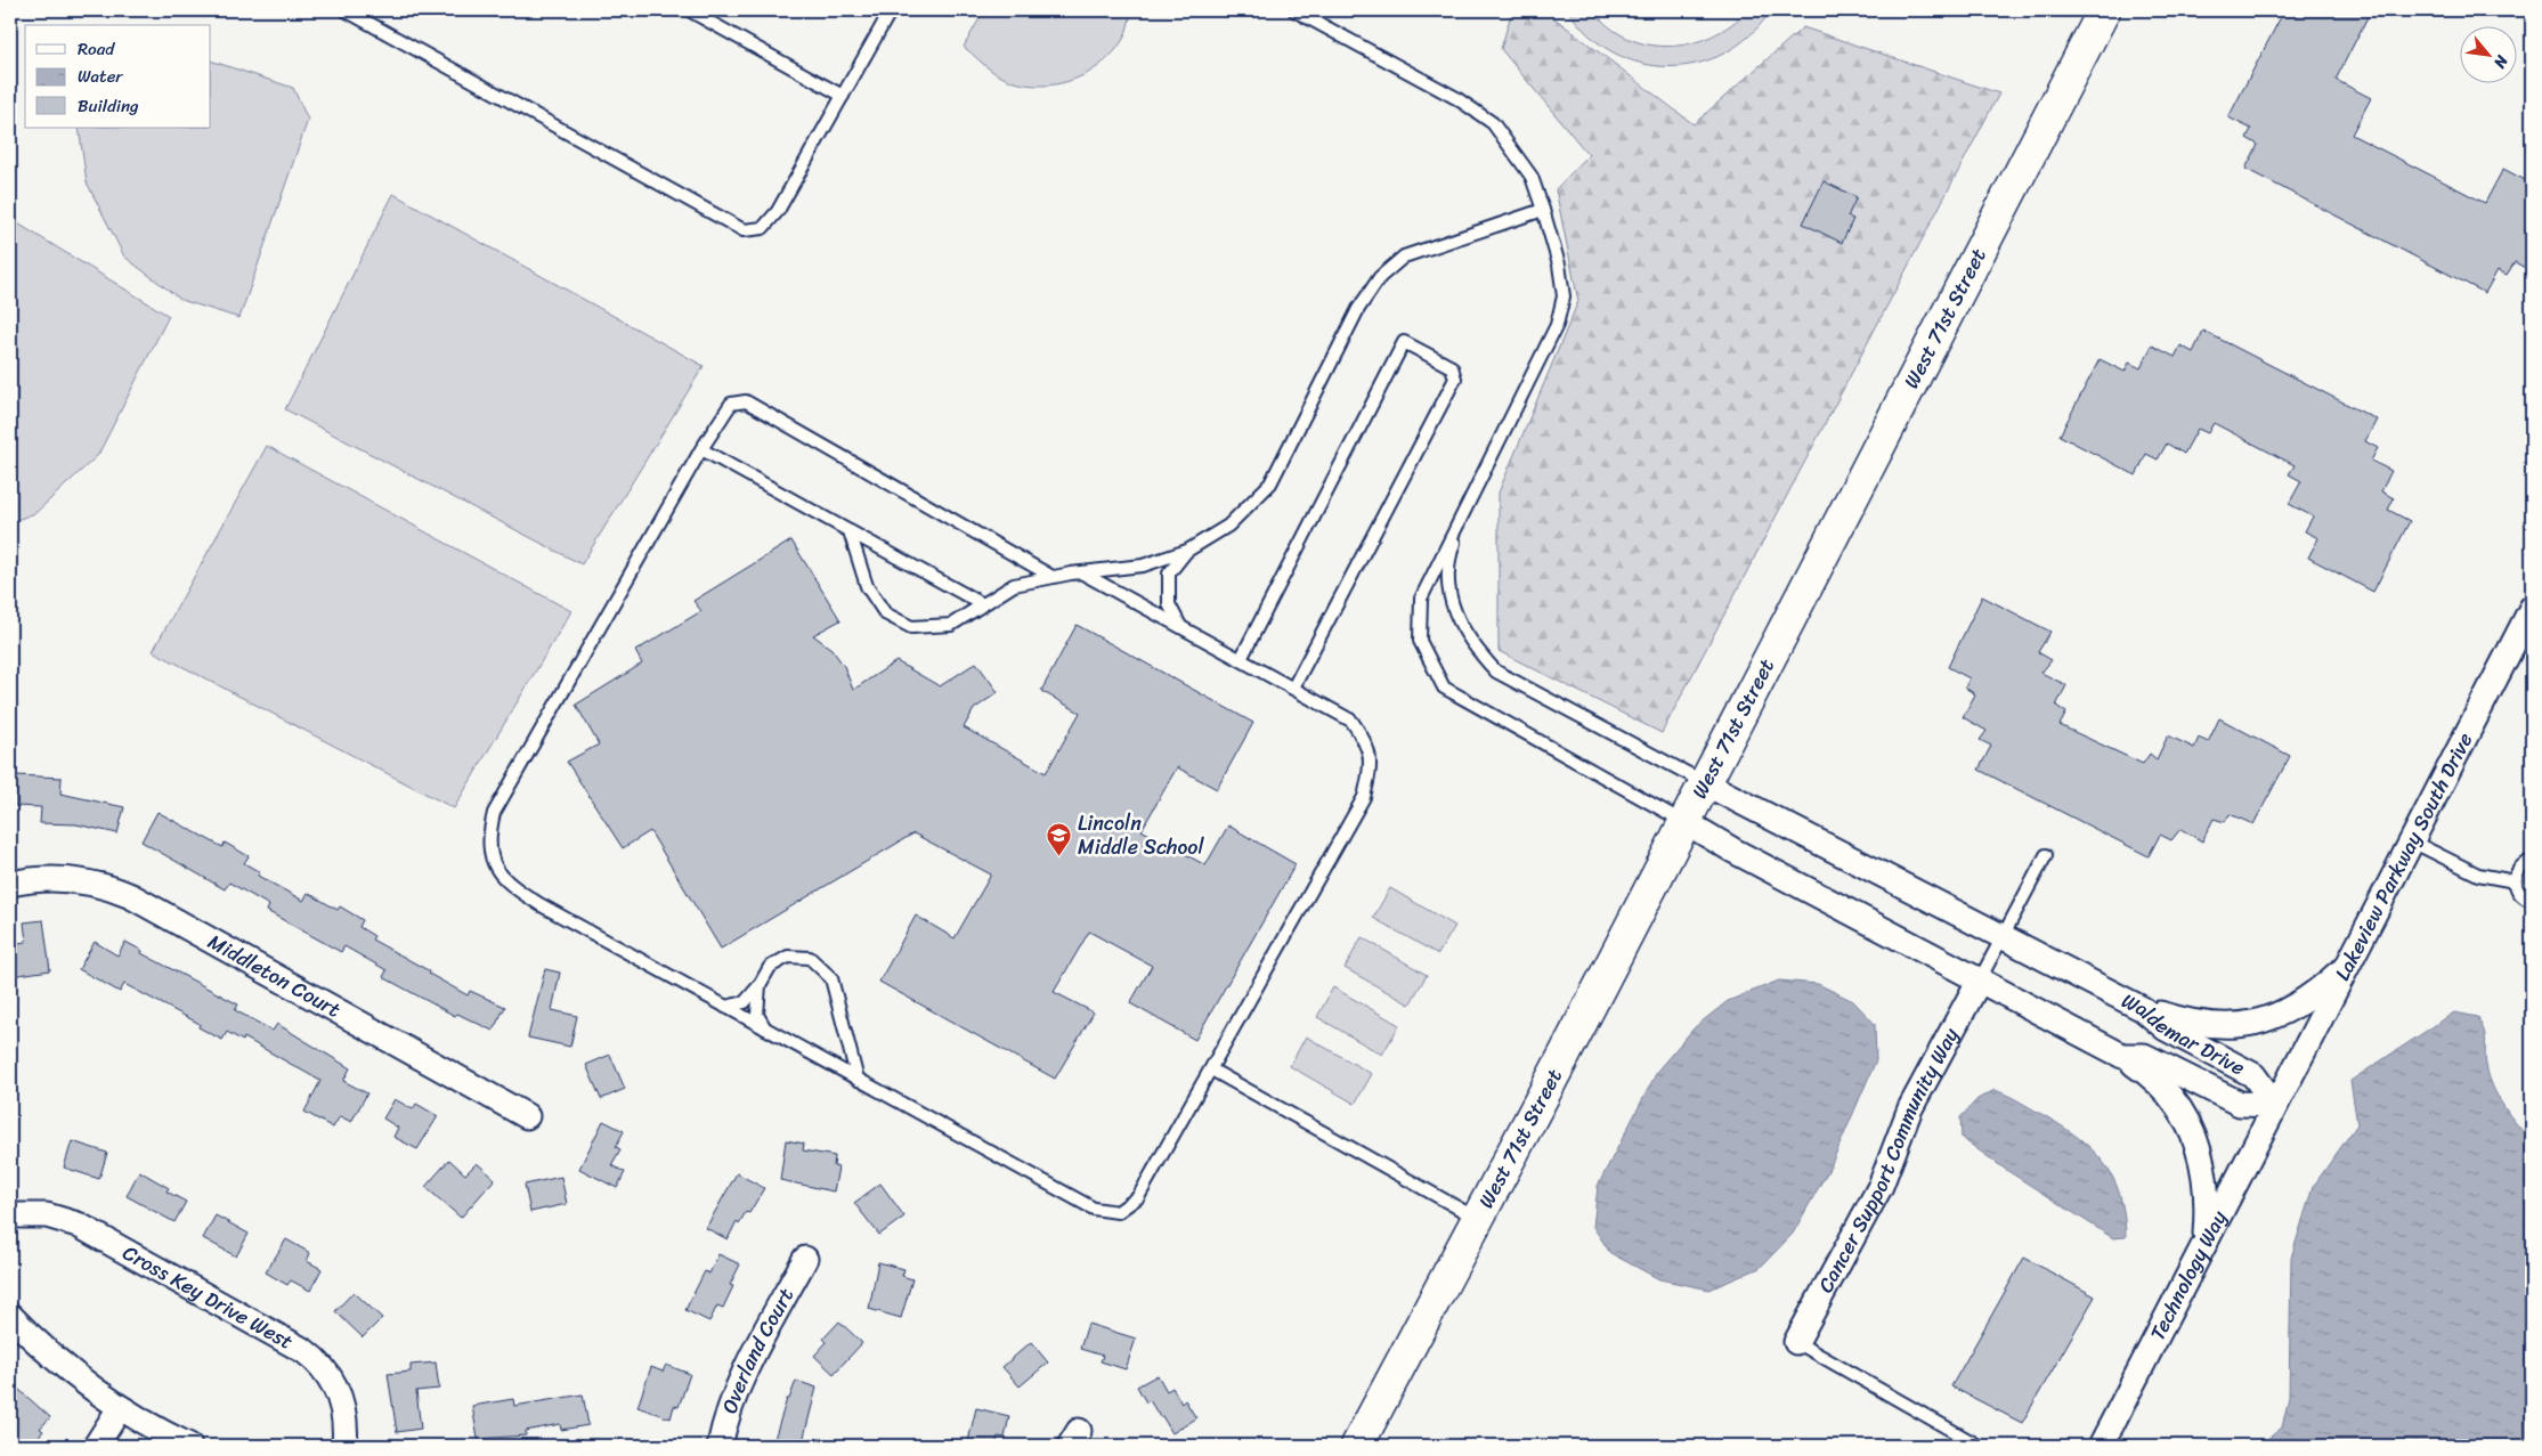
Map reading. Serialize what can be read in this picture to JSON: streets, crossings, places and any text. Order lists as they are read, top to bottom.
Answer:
{
  "streets": {
    "main road": ["West 71st Street"],
    "street": [
      "Lakeview Parkway South Drive",
      "Middleton Court",
      "Waldemar Drive",
      "Cancer Support Community Way",
      "Technology Way",
      "Cross Key Drive West",
      "Overland Court"
    ]
  },
  "crossings": [
    ["West 71st Street", "Waldemar Drive"],
    ["Lakeview Parkway South Drive", "Waldemar Drive"],
    ["Lakeview Parkway South Drive", "Technology Way"],
    ["Waldemar Drive", "Cancer Support Community Way"],
    ["Waldemar Drive", "Technology Way"]
  ],
  "places": {
    "school or university": ["Lincoln Middle School"]
  },
  "legend": ["Road", "Water", "Building"],
  "north": "bottom right"
}
